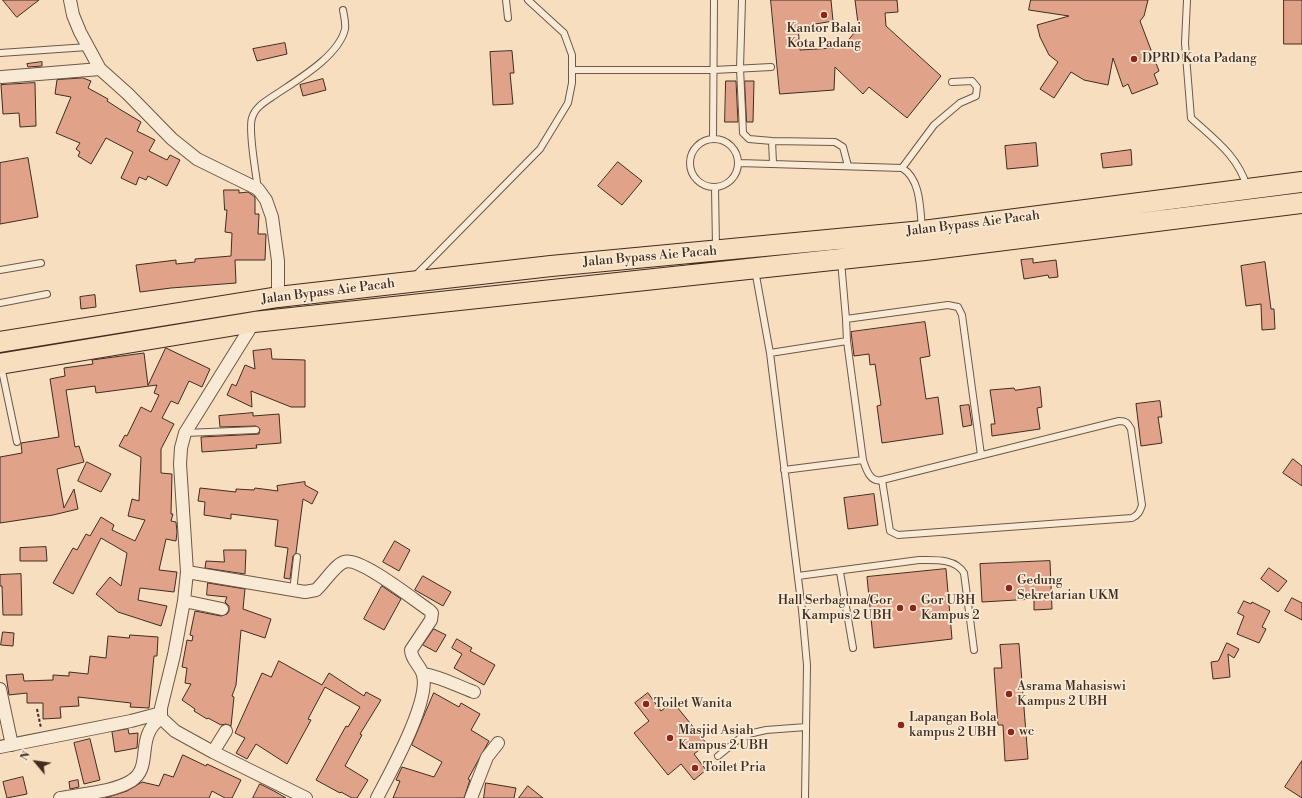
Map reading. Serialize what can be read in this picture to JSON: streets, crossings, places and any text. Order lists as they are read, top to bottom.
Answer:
{
  "streets": {
    "highway": ["Jalan Bypass Aie Pacah"]
  },
  "places": [
    "Kantor Balai Kota Padang",
    "DPRD Kota Padang",
    "Gedung Sekretarian UKM",
    "Hall Serbaguna/Gor Kampus 2 UBH",
    "Gor UBH Kampus 2",
    "Asrama Mahasiswi Kampus 2 UBH",
    "Toilet Wanita",
    "Lapangan Bola kampus 2 UBH",
    "wc",
    "Masjid Asiah Kampus 2 UBH",
    "Toilet Pria"
  ],
  "north": "top left"
}
